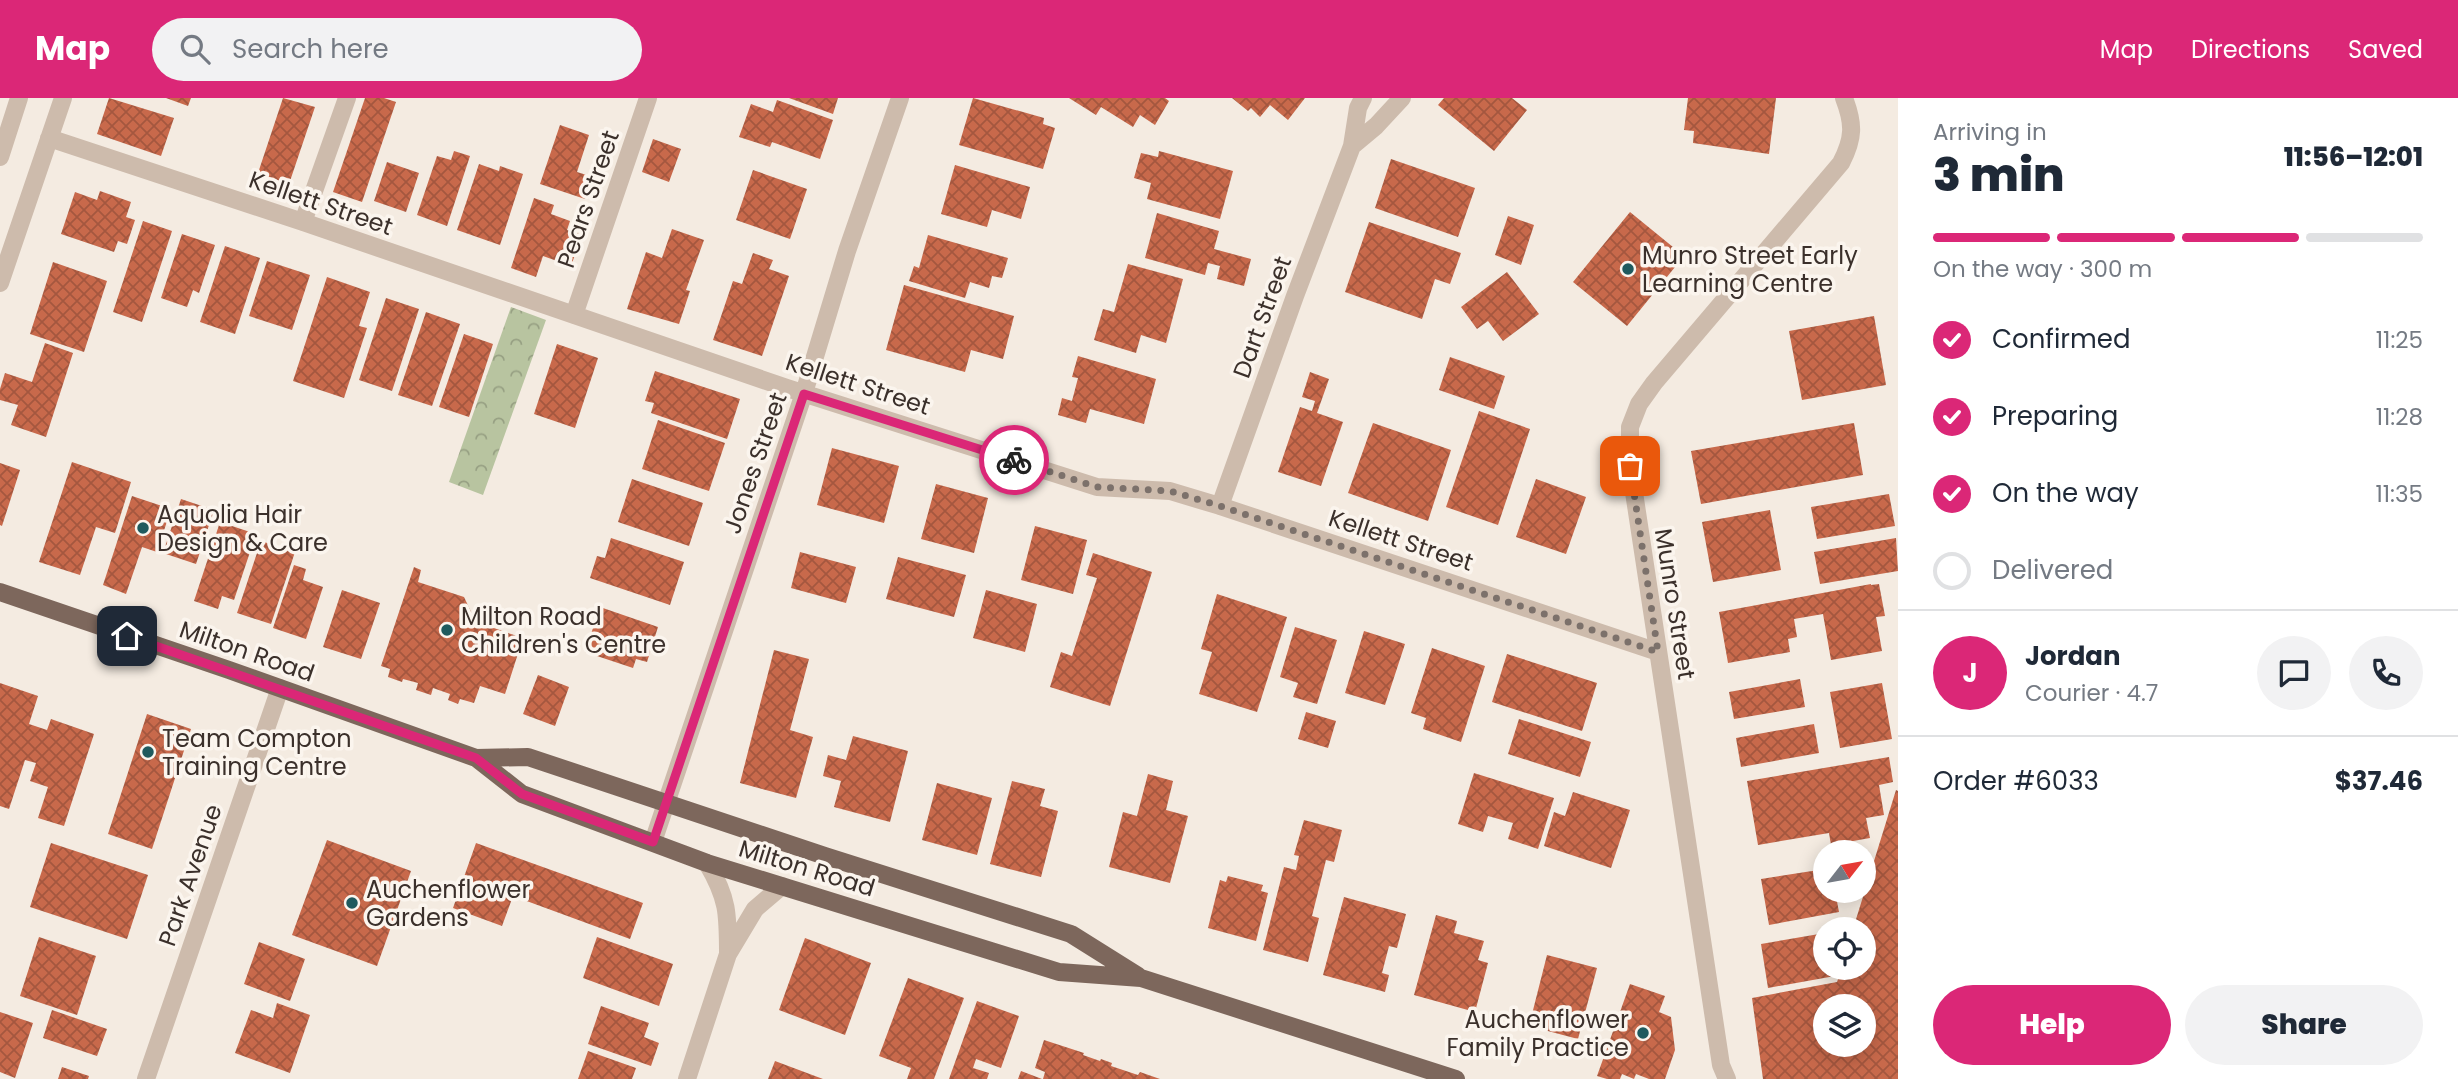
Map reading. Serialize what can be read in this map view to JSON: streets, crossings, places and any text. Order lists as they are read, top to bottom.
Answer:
{
  "streets": {
    "main road": ["Milton Road"],
    "street": [
      "Pears Street",
      "Kellett Street",
      "Dart Street",
      "Jones Street",
      "Munro Street",
      "Park Avenue"
    ]
  },
  "crossings": [
    ["Pears Street", "Kellett Street"],
    ["Kellett Street", "Dart Street"],
    ["Kellett Street", "Jones Street"],
    ["Kellett Street", "Munro Street"],
    ["Jones Street", "Milton Road"],
    ["Milton Road", "Park Avenue"]
  ],
  "places": [
    "Munro Street Early Learning Centre",
    "Aquolia Hair Design & Care",
    "Milton Road Children's Centre",
    "Team Compton Training Centre",
    "Auchenflower Gardens",
    "Auchenflower Family Practice"
  ],
  "north": "top right",
  "page": {
    "header": "Map",
    "search": "Search here",
    "nav": ["Map", "Directions", "Saved"],
    "heading": ["3 min", "Arriving in", "11:56–12:01"],
    "panel": [
      "Jordan",
      "Courier · 4.7",
      "Order #6033",
      "$37.46"
    ],
    "bar": "On the way · 300 m",
    "list": [
      ["Confirmed", "11:25"],
      ["Preparing", "11:28"],
      ["On the way", "11:35"],
      "Delivered"
    ],
    "round": "J",
    "buttons": ["Help", "Share"]
  }
}
